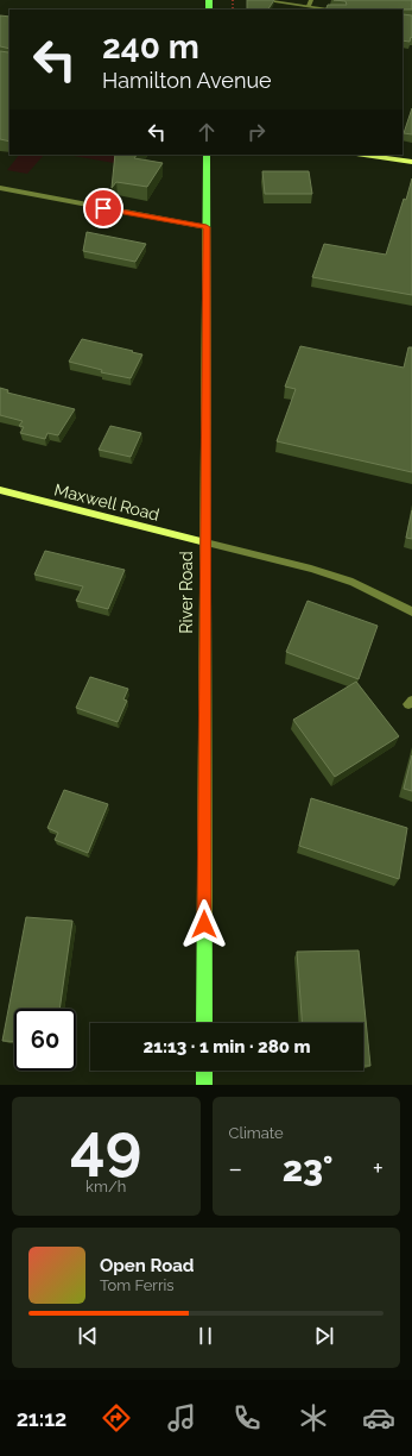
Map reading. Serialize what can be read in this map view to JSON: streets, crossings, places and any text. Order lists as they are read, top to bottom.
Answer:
{
  "streets": {
    "main road": ["Maxwell Road", "River Road"]
  },
  "crossings": [
    ["Maxwell Road", "River Road"]
  ],
  "page": {
    "turn": ["240 m", "Hamilton Avenue"],
    "limit": "60",
    "trip": "21:13 · 1 min · 280 m",
    "tile": [
      ["49", "km/h"],
      "Climate"
    ],
    "heat": ["−", "23°", "+"],
    "song": ["Open Road", "Tom Ferris"],
    "tabs": "21:12"
  }
}
